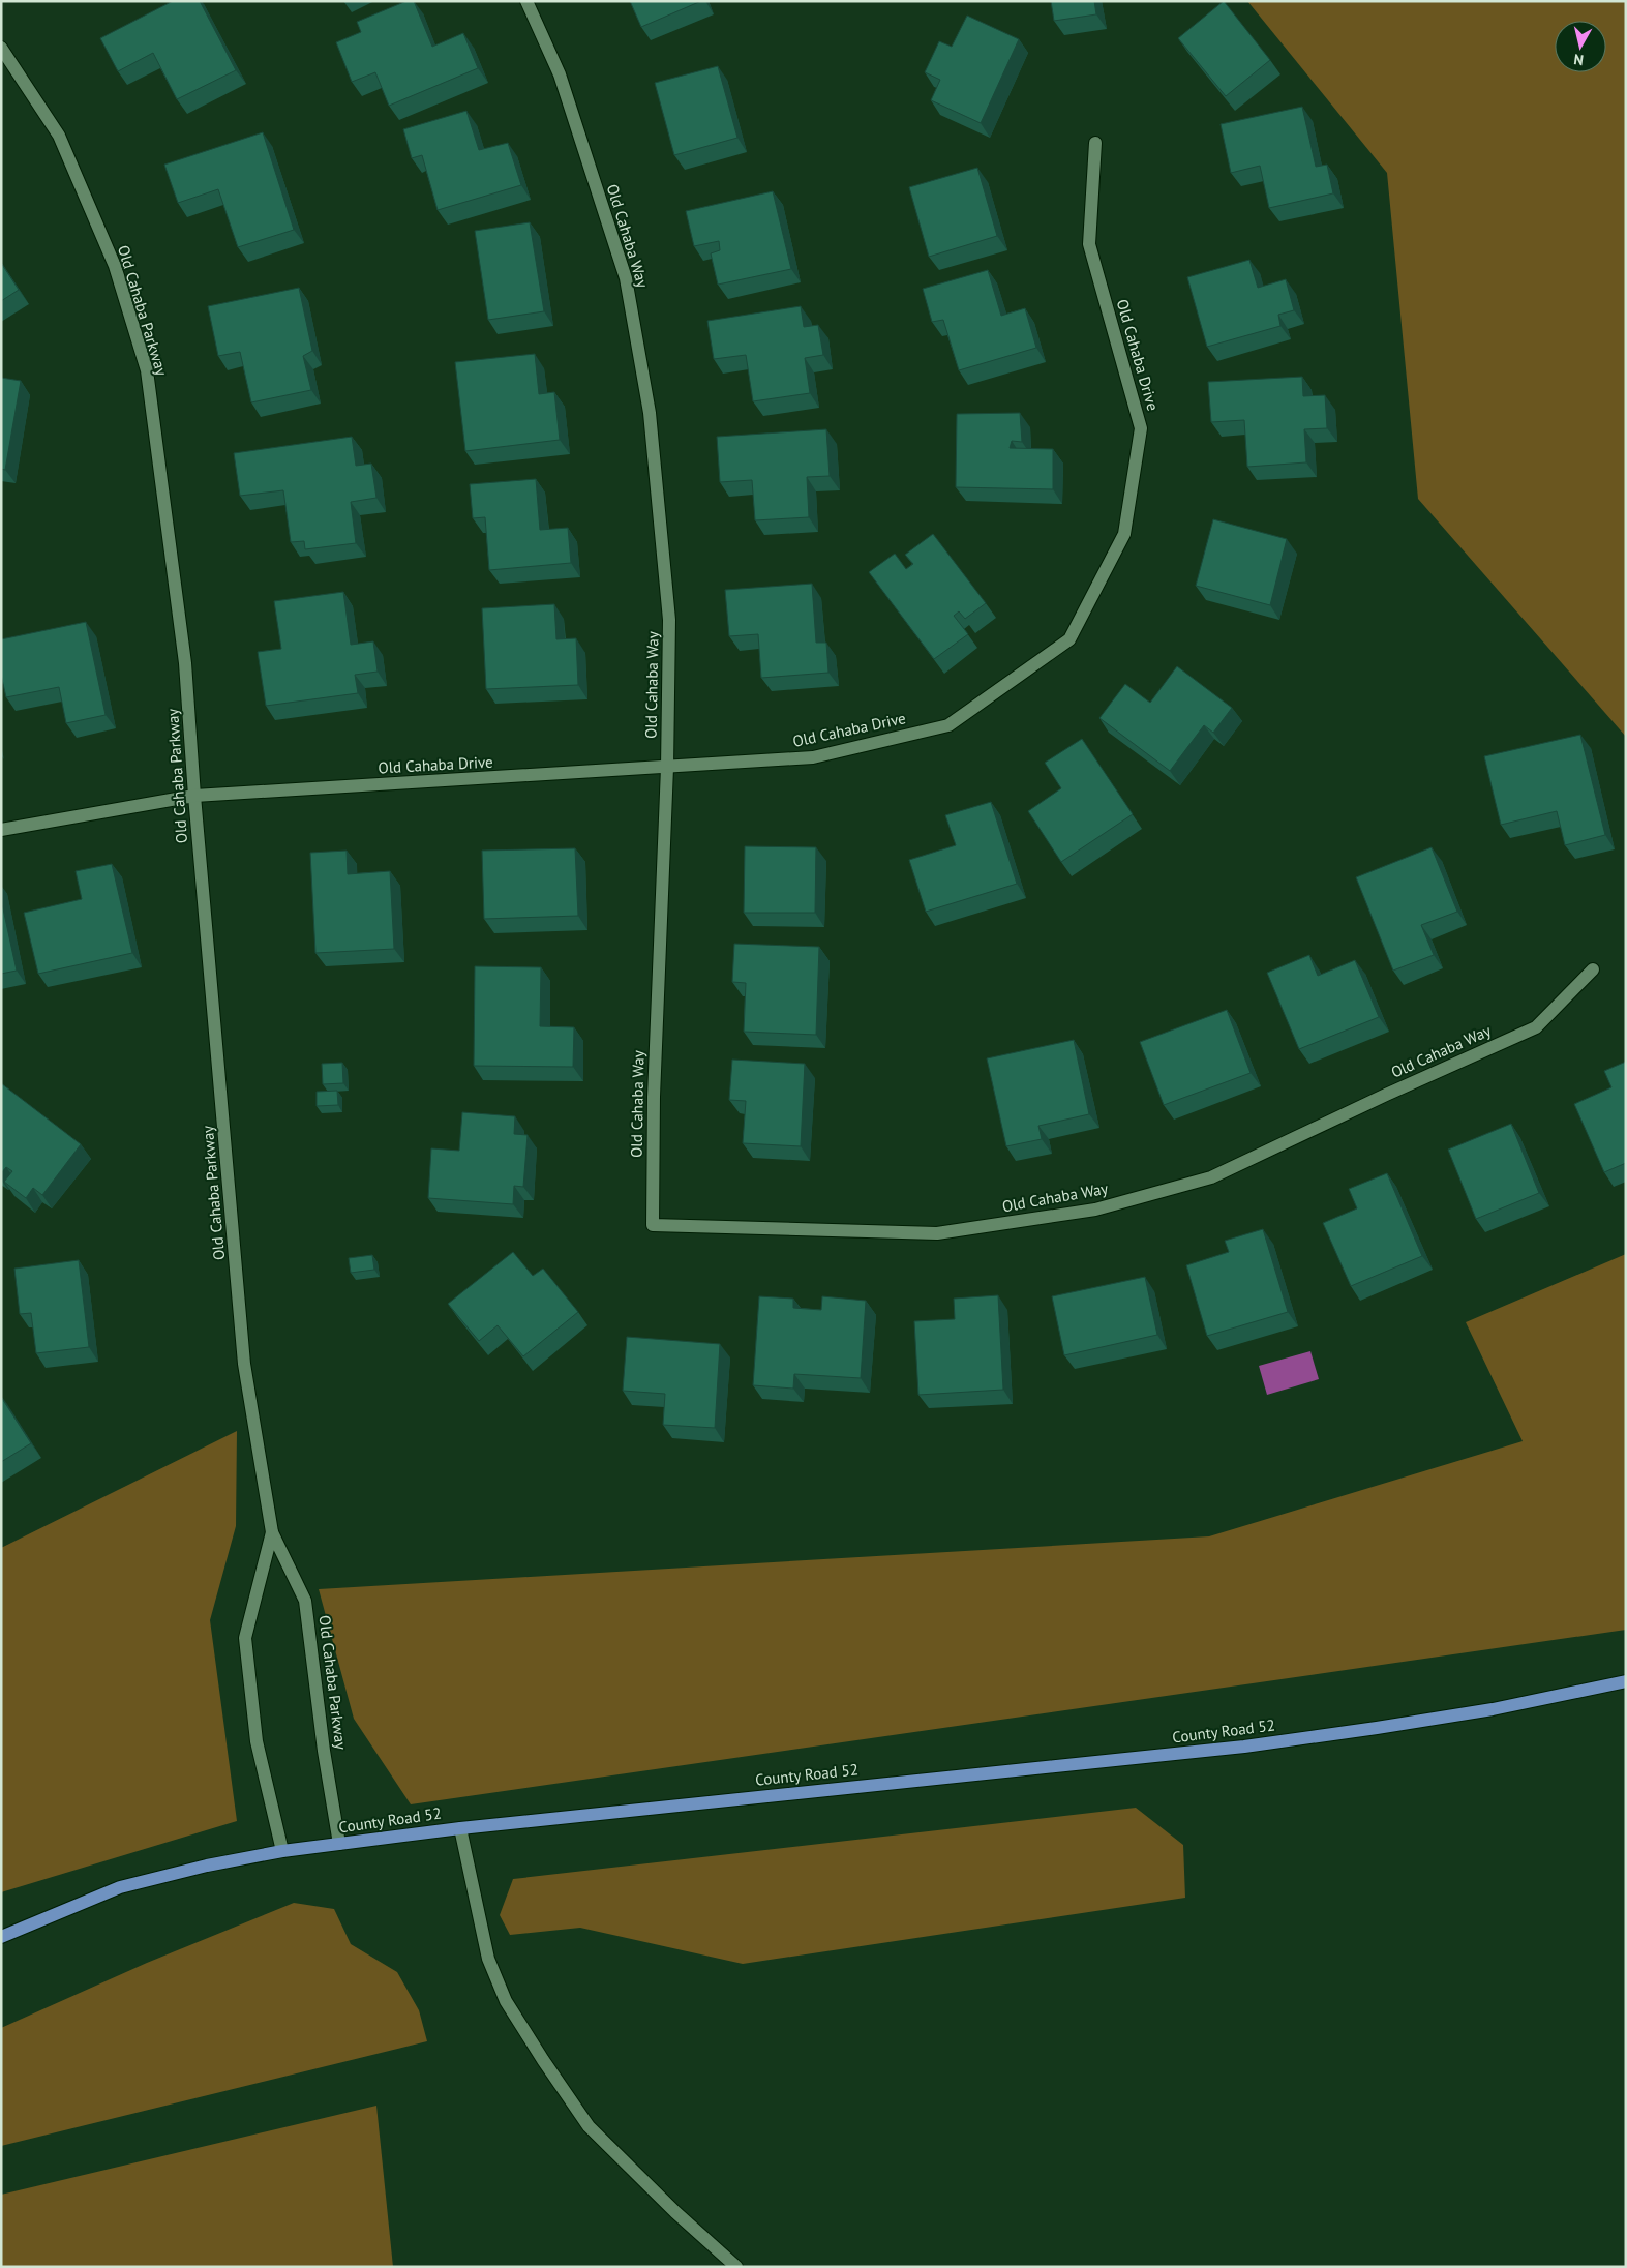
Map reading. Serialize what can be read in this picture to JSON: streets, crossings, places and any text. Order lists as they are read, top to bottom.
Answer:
{
  "streets": {
    "main road": ["County Road 52"],
    "street": ["Old Cahaba Way", "Old Cahaba Parkway", "Old Cahaba Drive"]
  },
  "crossings": [
    ["Old Cahaba Way", "Old Cahaba Drive"],
    ["Old Cahaba Parkway", "Old Cahaba Drive"],
    ["Old Cahaba Parkway", "County Road 52"]
  ],
  "north": "bottom"
}
